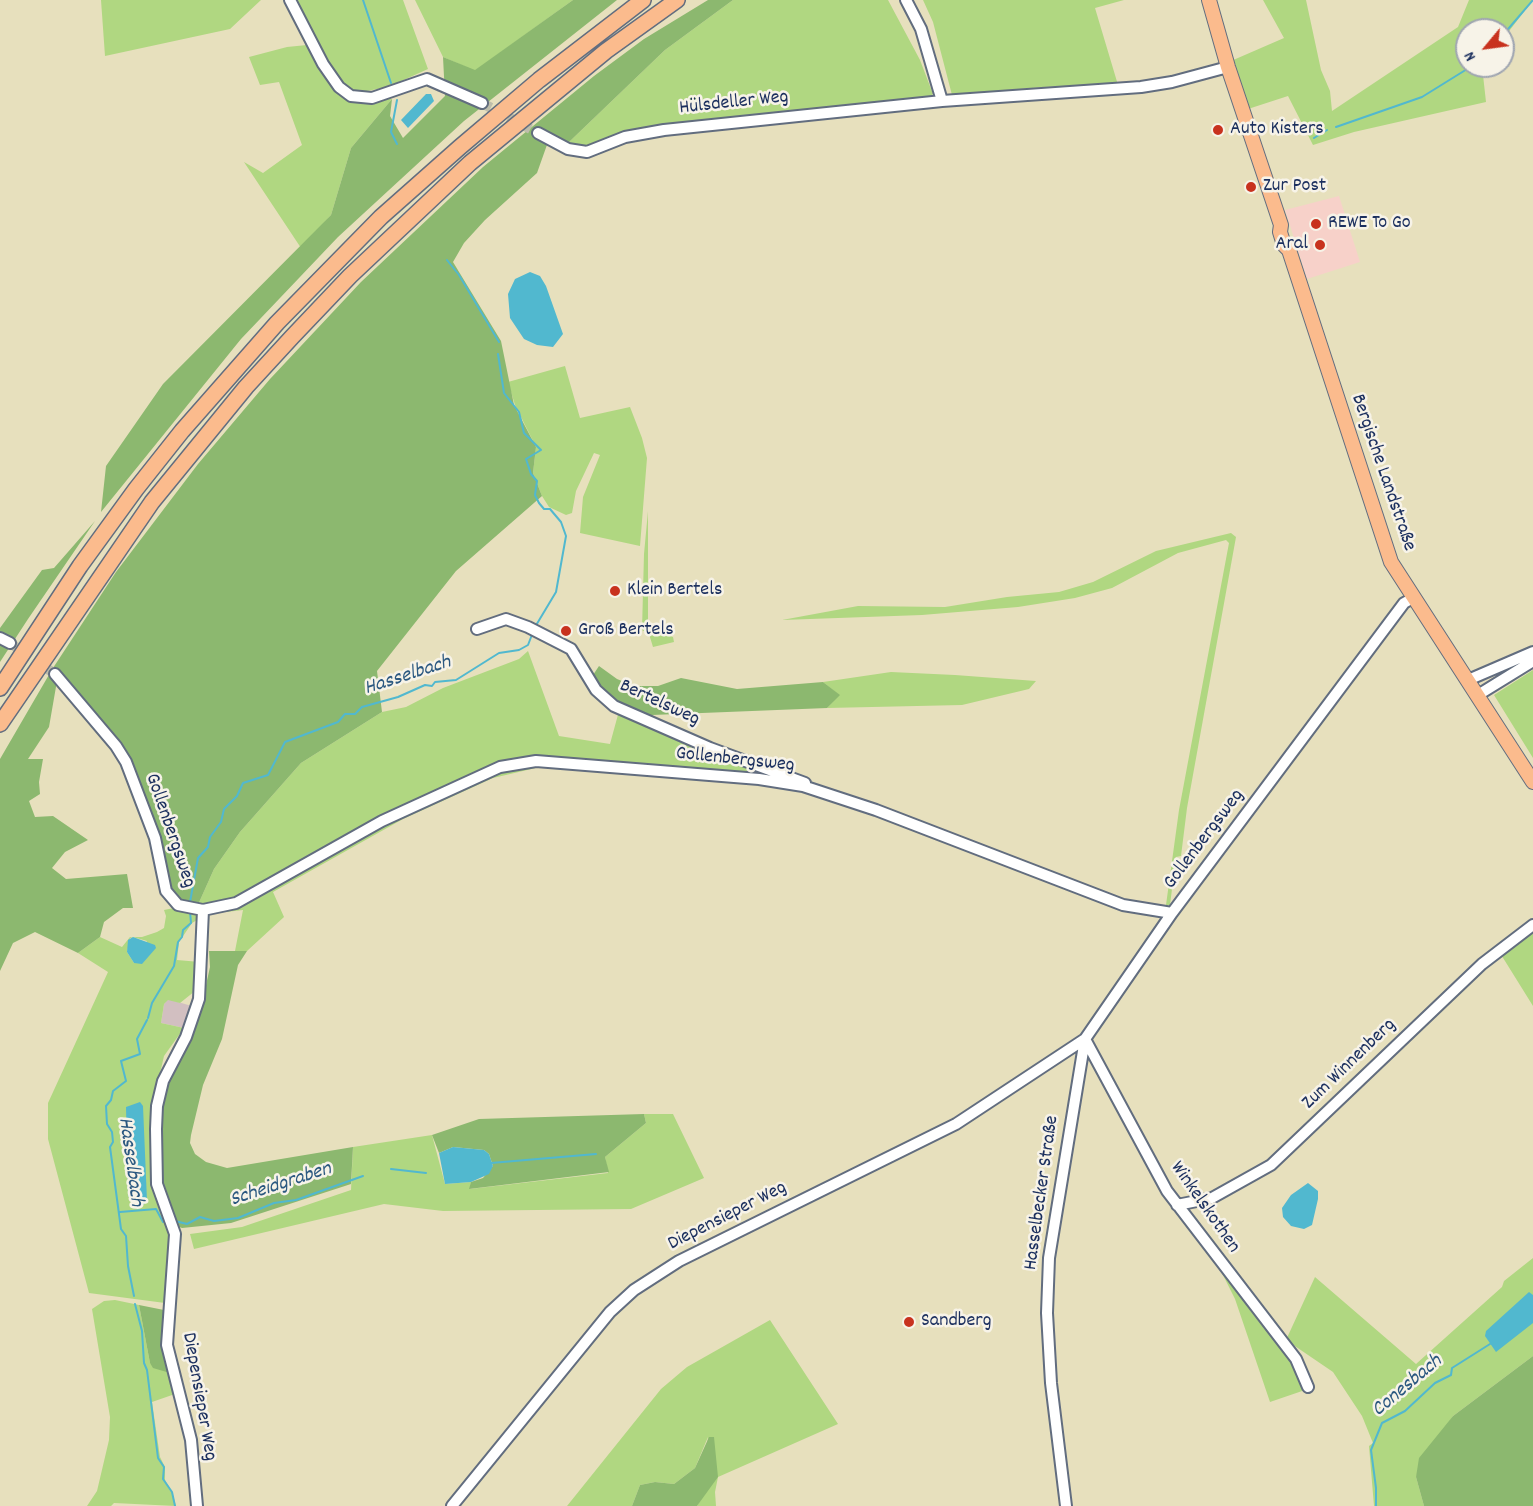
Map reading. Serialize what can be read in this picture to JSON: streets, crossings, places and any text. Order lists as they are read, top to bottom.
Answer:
{
  "streets": {
    "main road": ["Bergische Landstraße"],
    "street": [
      "Hülsdeller Weg",
      "Bertelsweg",
      "Gollenbergsweg",
      "Zum Winnenberg",
      "Hasselbecker Straße",
      "Winkelskothen",
      "Diepensieper Weg"
    ]
  },
  "crossings": [
    ["Hülsdeller Weg", "Bergische Landstraße"],
    ["Bergische Landstraße", "Gollenbergsweg"],
    ["Bertelsweg", "Gollenbergsweg"],
    ["Gollenbergsweg", "Hasselbecker Straße"],
    ["Gollenbergsweg", "Diepensieper Weg"],
    ["Zum Winnenberg", "Winkelskothen"],
    ["Hasselbecker Straße", "Winkelskothen"],
    ["Hasselbecker Straße", "Diepensieper Weg"],
    ["Winkelskothen", "Diepensieper Weg"]
  ],
  "water": ["Hasselbach", "Scheidgraben", "Conesbach"],
  "places": [
    "Auto Kisters",
    "Zur Post",
    "REWE To Go",
    "Aral",
    "Klein Bertels",
    "Groß Bertels",
    "Sandberg"
  ],
  "north": "bottom left"
}
